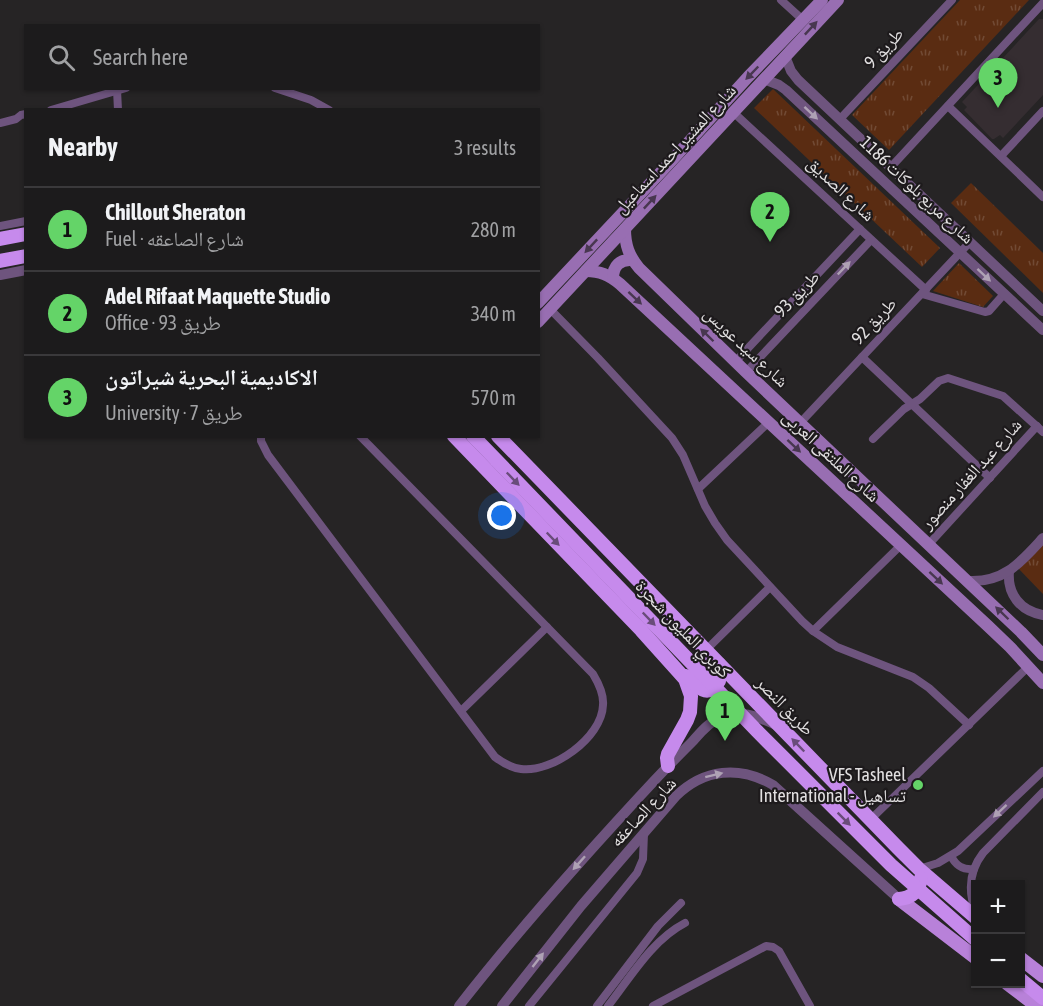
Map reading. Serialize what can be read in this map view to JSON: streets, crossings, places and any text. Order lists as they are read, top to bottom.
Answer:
{
  "streets": {
    "highway": ["كوبري المليون شجرة", "طريق النصر"],
    "main road": ["شارع المشير احمد اسماعيل", "شارع سيد عويس", "شارع الملتقى العربى"],
    "street": [
      "طريق 9",
      "شارع الصديق",
      "شارع مربع بلوكات 1186",
      "طريق 93",
      "طريق 92",
      "شارع عبد الغفار منصور",
      "شارع الصاعقه"
    ]
  },
  "crossings": [
    ["طريق 9", "شارع مربع بلوكات 1186"],
    ["شارع المشير احمد اسماعيل", "شارع الصديق"],
    ["شارع المشير احمد اسماعيل", "شارع مربع بلوكات 1186"],
    ["شارع المشير احمد اسماعيل", "شارع سيد عويس"],
    ["شارع المشير احمد اسماعيل", "شارع الملتقى العربى"],
    ["شارع الصديق", "طريق 93"],
    ["شارع الصديق", "طريق 92"],
    ["شارع مربع بلوكات 1186", "طريق 92"],
    ["طريق 93", "شارع سيد عويس"],
    ["طريق 92", "شارع سيد عويس"],
    ["شارع سيد عويس", "شارع عبد الغفار منصور"],
    ["طريق النصر", "شارع الصاعقه"]
  ],
  "one_way": ["شارع سيد عويس", "شارع الملتقى العربى"],
  "places": ["VFS Tasheel International - تساهيل"],
  "page": {
    "search": "Search here",
    "pins": ["3", "2", "1"],
    "heading": ["Nearby", "3 results"],
    "list": [
      {
        "mark": "1",
        "name": "Chillout Sheraton",
        "note": "Fuel · شارع الصاعقه",
        "value": "280 m"
      },
      {
        "mark": "2",
        "name": "Adel Rifaat Maquette Studio",
        "note": "Office · طريق 93",
        "value": "340 m"
      },
      {
        "mark": "3",
        "name": "الاكاديمية البحرية شيراتون",
        "note": "University · طريق 7",
        "value": "570 m"
      }
    ],
    "map_buttons": ["+", "−"]
  }
}
